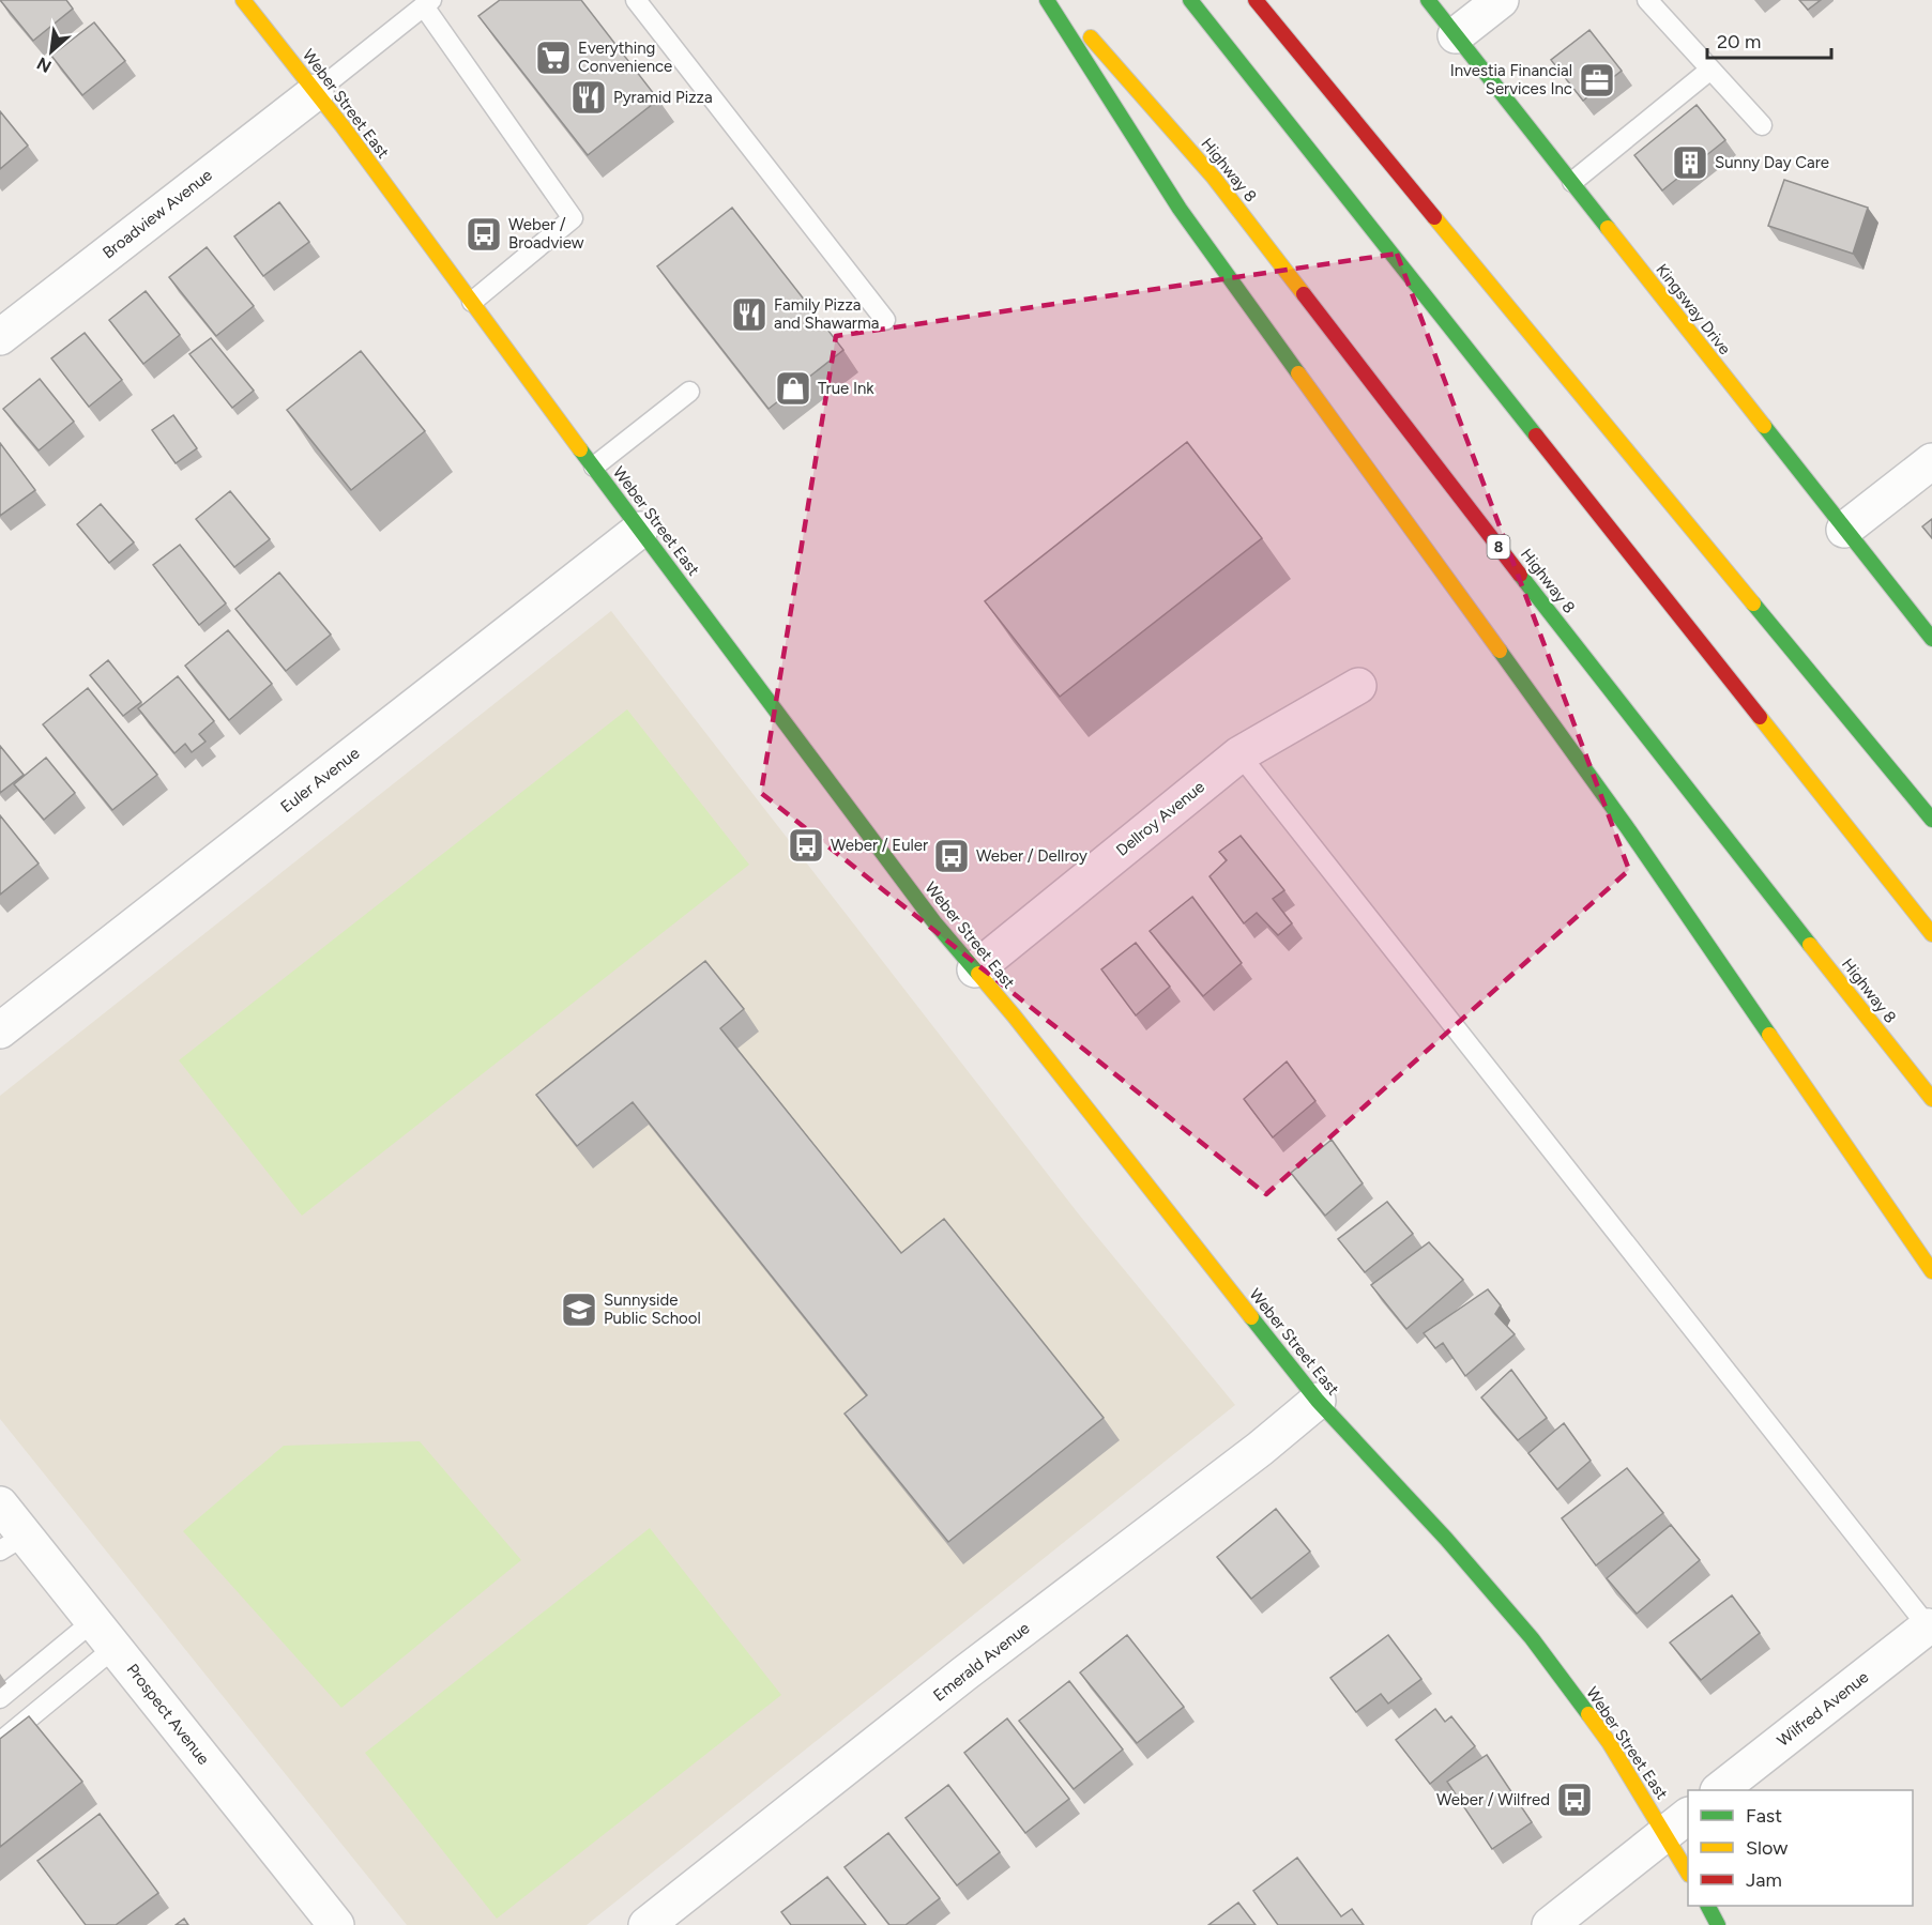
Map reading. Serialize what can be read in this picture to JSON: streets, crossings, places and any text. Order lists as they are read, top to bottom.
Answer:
{
  "streets": {
    "main road": [
      "Weber Street East",
      "Highway 8",
      "Kingsway Drive",
      "8"
    ],
    "street": [
      "Broadview Avenue",
      "Euler Avenue",
      "Dellroy Avenue",
      "Emerald Avenue",
      "Wilfred Avenue",
      "Prospect Avenue"
    ]
  },
  "crossings": [
    ["Weber Street East", "Broadview Avenue"],
    ["Weber Street East", "Euler Avenue"],
    ["Weber Street East", "Dellroy Avenue"],
    ["Weber Street East", "Emerald Avenue"]
  ],
  "places": {
    "supermarket": ["Everything Convenience"],
    "office": ["Investia Financial Services Inc"],
    "restaurant": ["Pyramid Pizza", "Family Pizza and Shawarma"],
    "building": ["Sunny Day Care"],
    "bus stop": [
      "Weber / Broadview",
      "Weber / Euler",
      "Weber / Dellroy",
      "Weber / Wilfred"
    ],
    "shop": ["True Ink"],
    "school or university": ["Sunnyside Public School"]
  },
  "legend": ["Fast", "Slow", "Jam"],
  "scale_bar": "20 m",
  "north": "bottom left"
}
